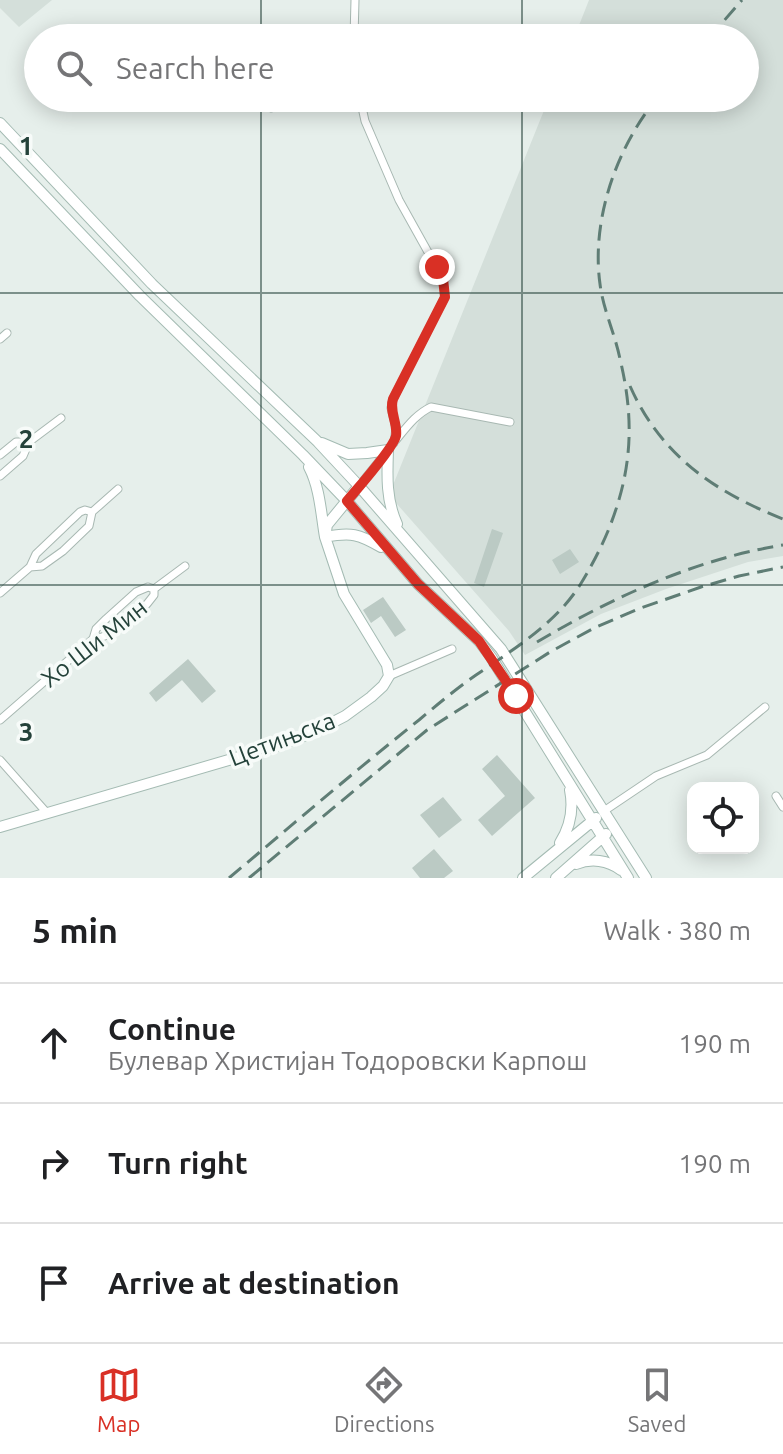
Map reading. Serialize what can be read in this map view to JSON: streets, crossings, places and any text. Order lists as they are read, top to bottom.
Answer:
{
  "streets": {
    "street": ["Хо Ши Мин", "Цетињска"]
  },
  "page": {
    "search": "Search here",
    "heading": ["5 min", "Walk · 380 m"],
    "list": [
      ["Continue", "Булевар Христијан Тодоровски Карпош", "190 m"],
      ["Turn right", "190 m"],
      "Arrive at destination"
    ],
    "nav": ["Map", "Directions", "Saved"]
  },
  "grid": {
    "rows": ["1", "2", "3"]
  }
}
